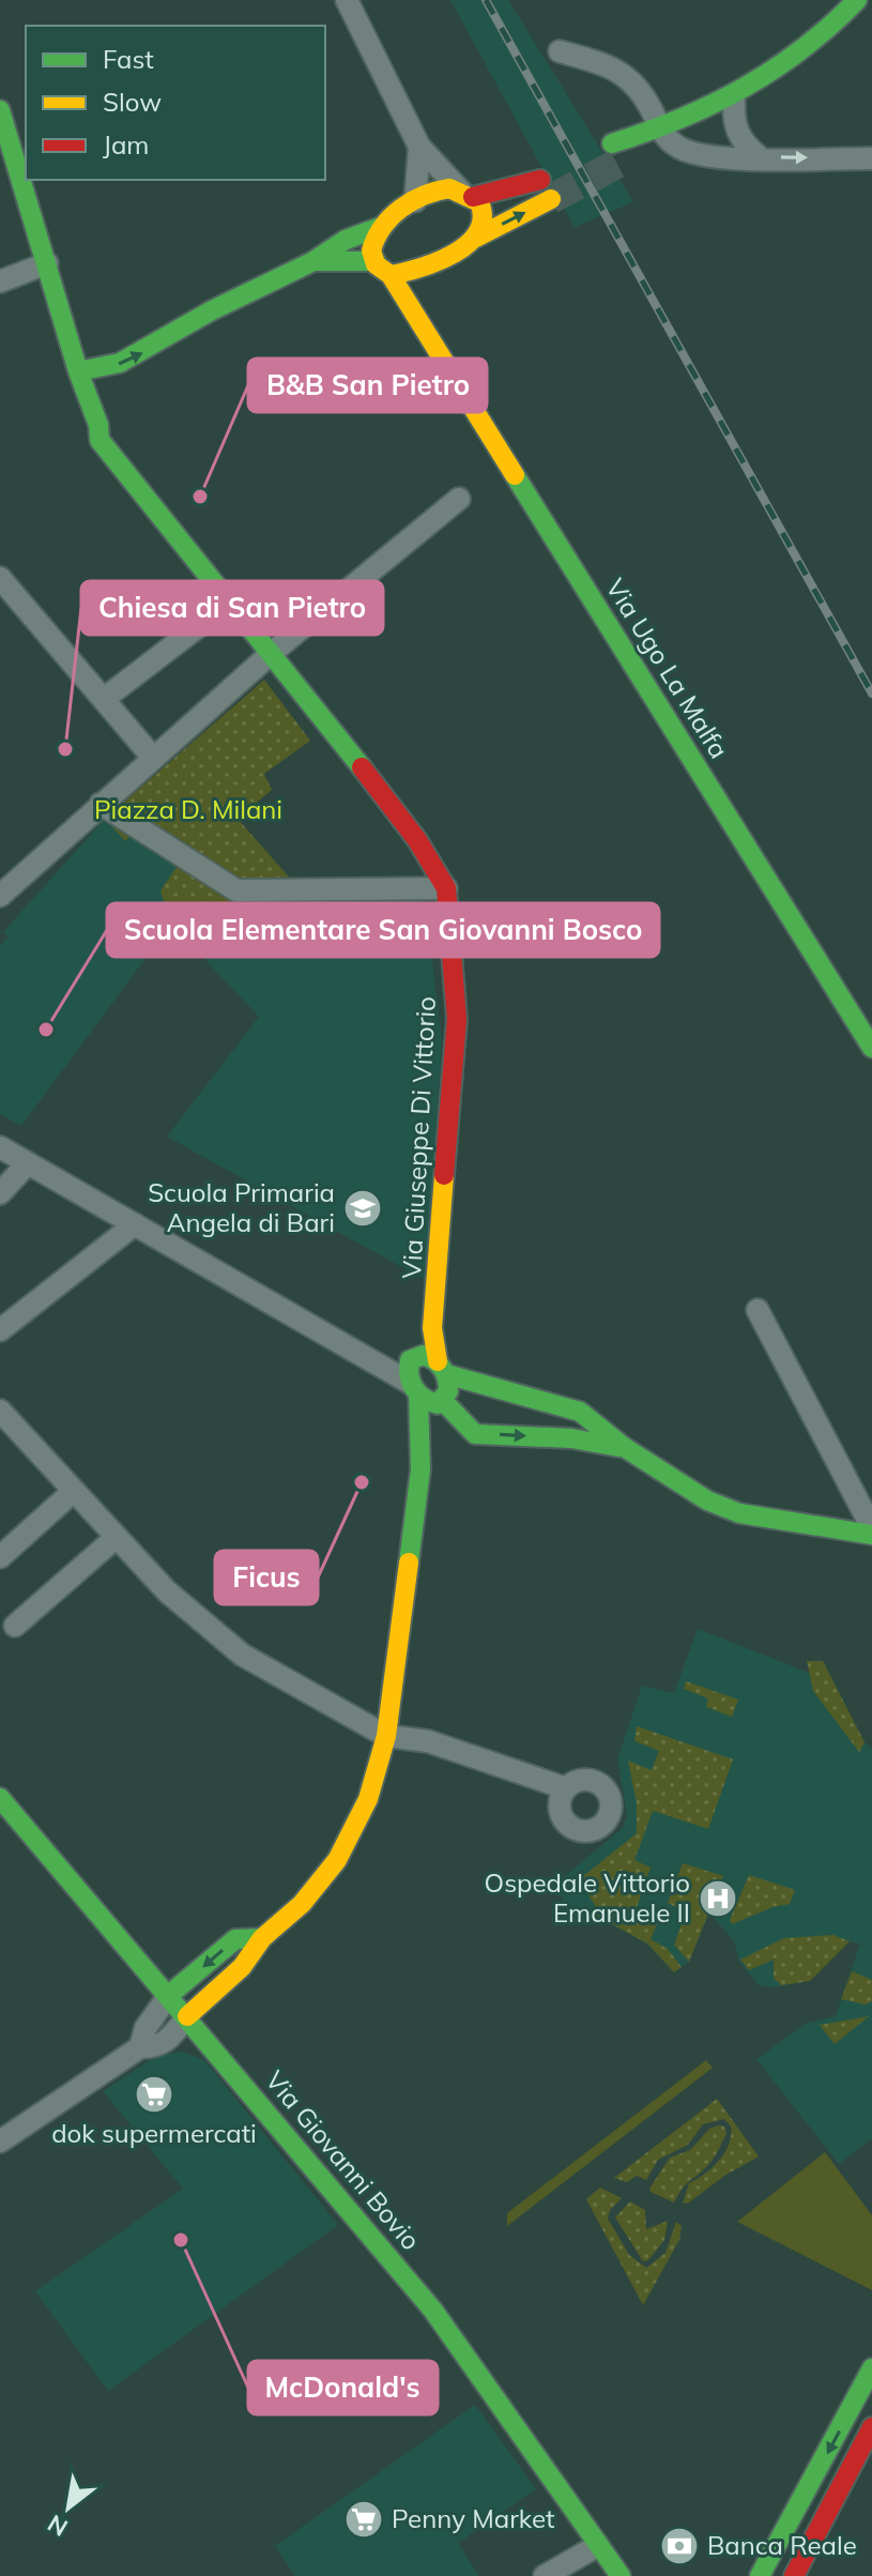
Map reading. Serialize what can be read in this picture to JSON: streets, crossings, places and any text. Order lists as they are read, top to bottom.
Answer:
{
  "streets": {
    "street": ["Via Ugo La Malfa", "Via Giuseppe Di Vittorio", "Via Giovanni Bovio"]
  },
  "crossings": [
    ["Via Giuseppe Di Vittorio", "Via Giovanni Bovio"]
  ],
  "parks": ["Piazza D. Milani"],
  "places": {
    "other": [
      "B&B San Pietro",
      "Chiesa di San Pietro",
      "Scuola Elementare San Giovanni Bosco",
      "Ficus",
      "McDonald's"
    ],
    "school or university": ["Scuola Primaria Angela di Bari"],
    "hospital": ["Ospedale Vittorio Emanuele II"],
    "supermarket": ["dok supermercati", "Penny Market"],
    "bank": ["Banca Reale"]
  },
  "legend": ["Fast", "Slow", "Jam"],
  "north": "bottom left"
}
